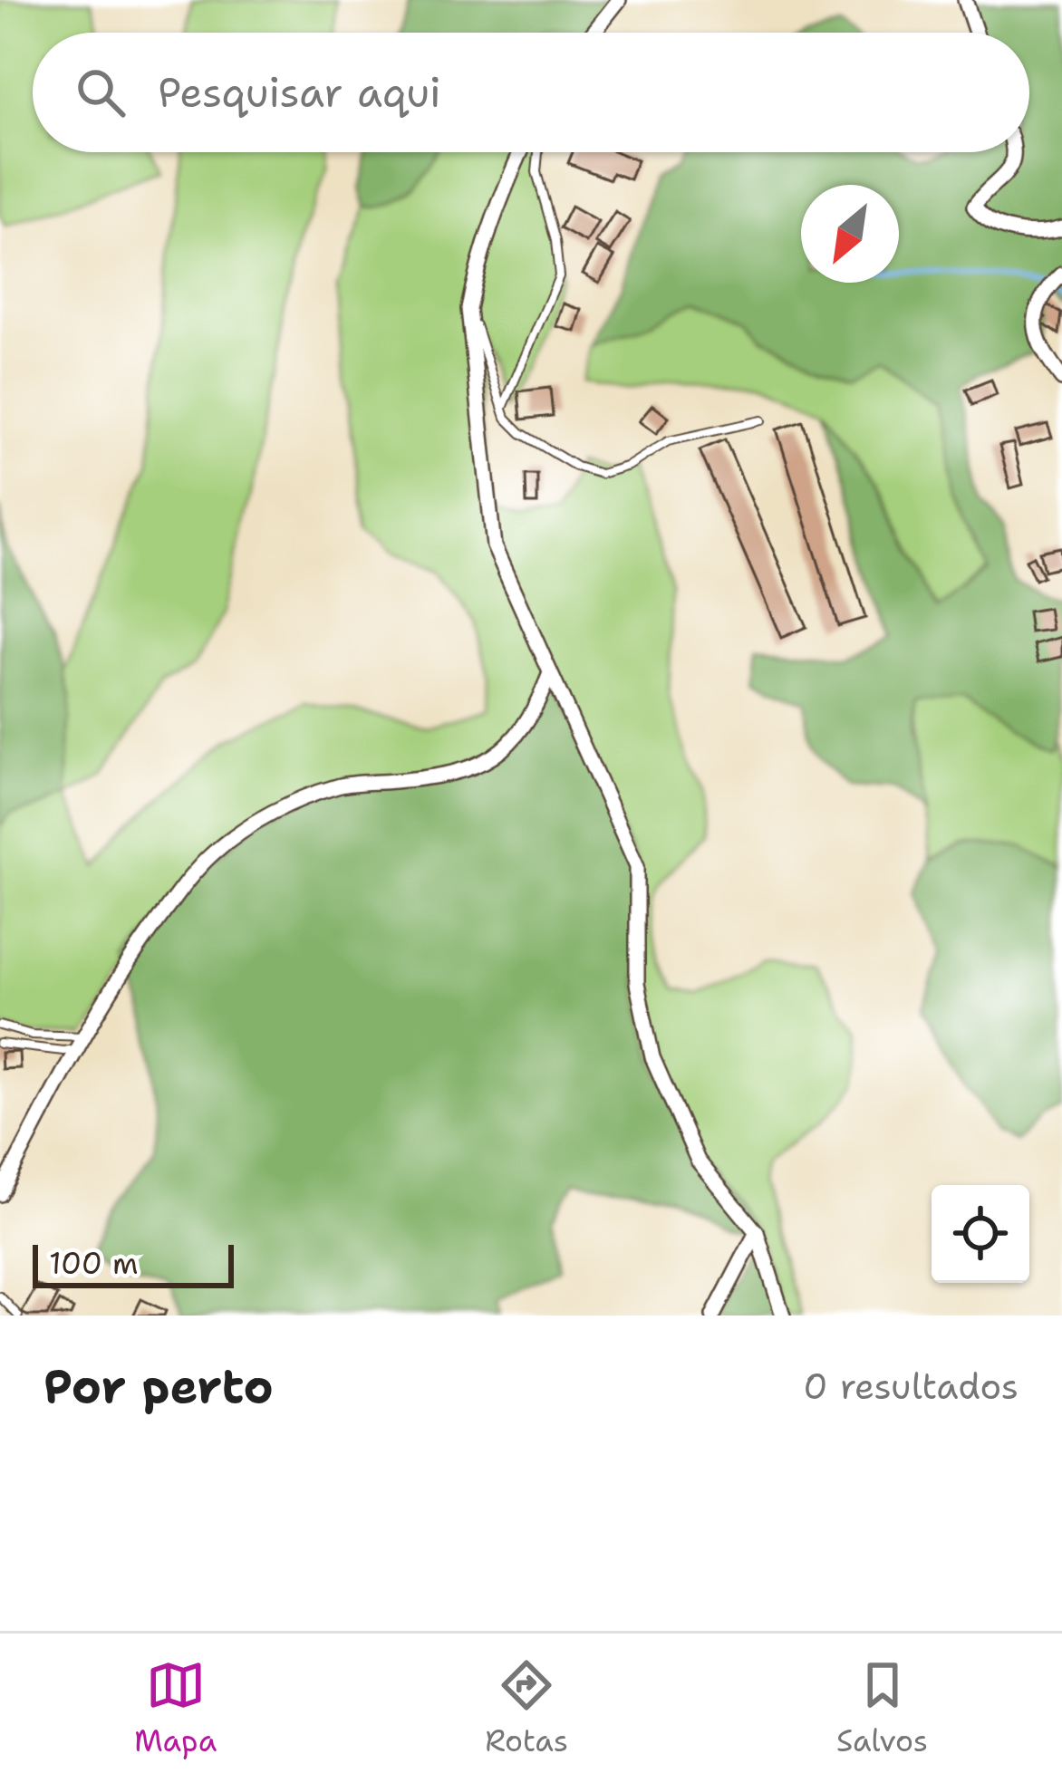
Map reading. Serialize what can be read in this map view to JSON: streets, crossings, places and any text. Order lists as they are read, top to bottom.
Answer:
{
  "scale_bar": "100 m",
  "north": "bottom left",
  "page": {
    "search": "Pesquisar aqui",
    "scale": "100 m",
    "heading": ["Por perto", "0 resultados"],
    "nav": ["Mapa", "Rotas", "Salvos"]
  }
}
